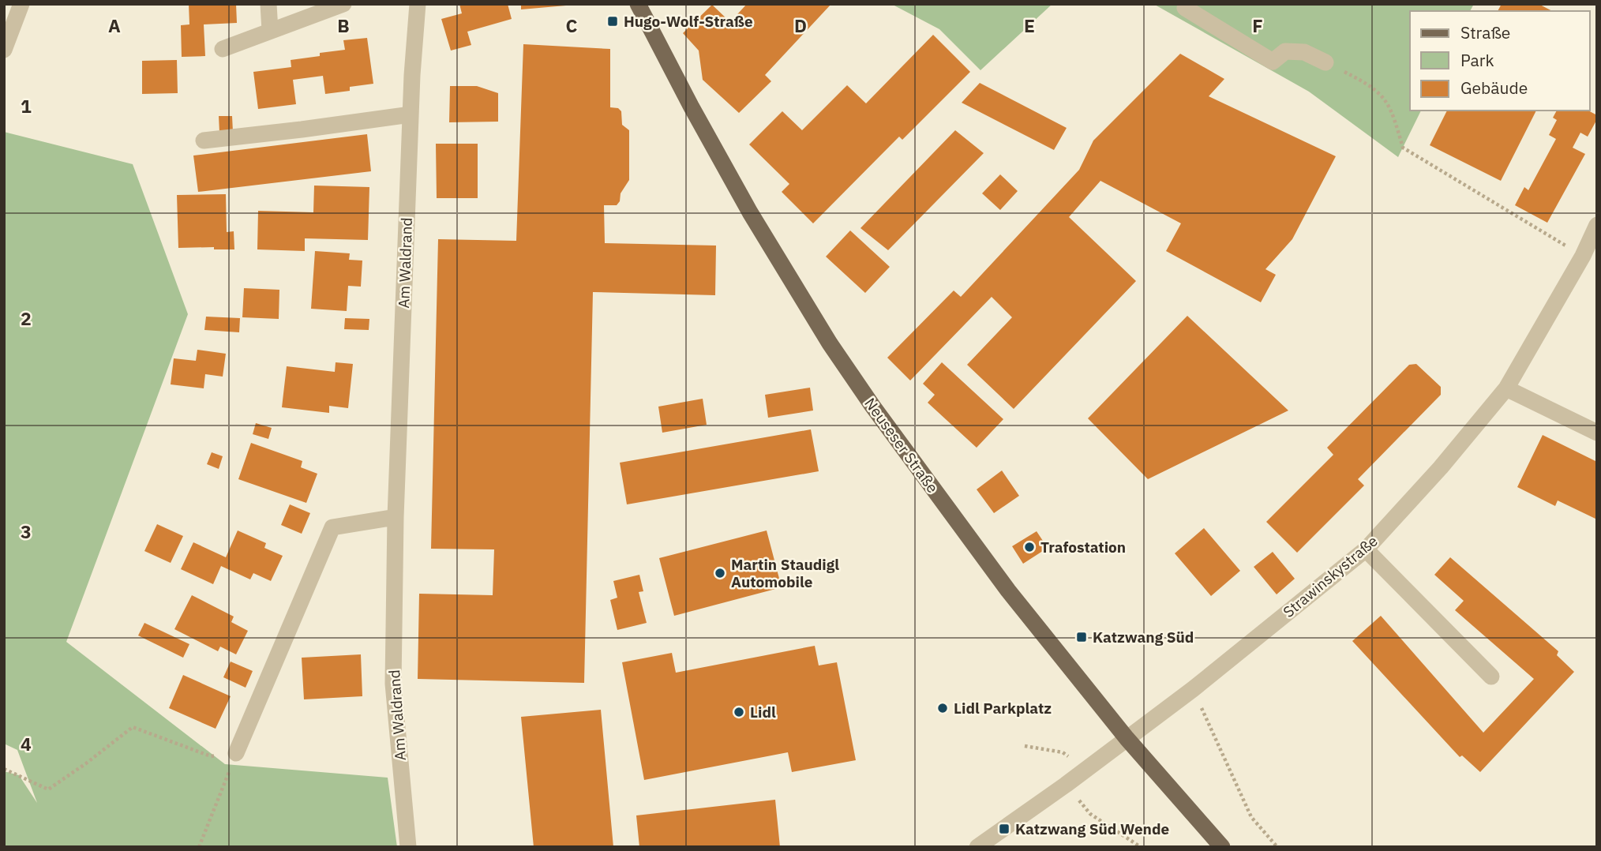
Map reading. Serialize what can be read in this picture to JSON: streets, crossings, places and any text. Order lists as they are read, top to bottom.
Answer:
{
  "streets": {
    "main road": ["Neuseser Straße"],
    "street": ["Am Waldrand", "Strawinskystraße"]
  },
  "crossings": [
    ["Neuseser Straße", "Strawinskystraße"]
  ],
  "places": {
    "transit": ["Hugo-Wolf-Straße", "Katzwang Süd", "Katzwang Süd Wende"],
    "other": [
      "Trafostation",
      "Martin Staudigl Automobile",
      "Lidl Parkplatz",
      "Lidl"
    ]
  },
  "legend": ["Straße", "Park", "Gebäude"],
  "grid": {
    "columns": [
      "A",
      "B",
      "C",
      "D",
      "E",
      "F"
    ],
    "rows": [
      "1",
      "2",
      "3",
      "4"
    ]
  }
}
